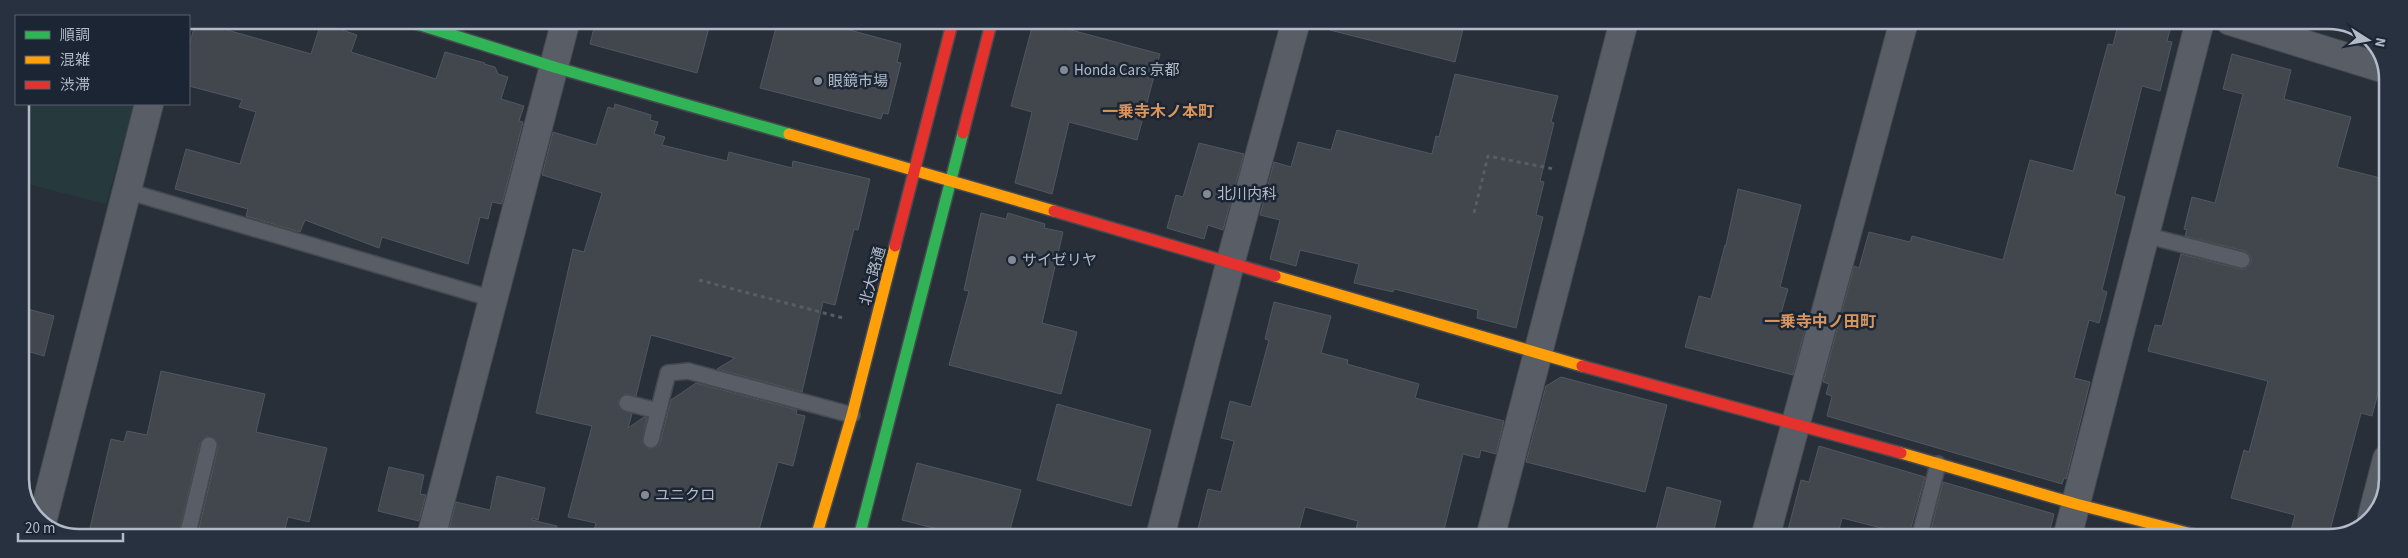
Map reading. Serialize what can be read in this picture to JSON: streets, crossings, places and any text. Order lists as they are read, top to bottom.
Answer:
{
  "streets": {
    "street": ["北大路通"]
  },
  "districts": ["一乗寺木ノ本町", "一乗寺中ノ田町"],
  "places": [
    "Honda Cars 京都",
    "眼鏡市場",
    "北川内科",
    "サイゼリヤ",
    "ユニクロ"
  ],
  "legend": ["順調", "混雑", "渋滞"],
  "scale_bar": "20 m",
  "north": "right"
}
